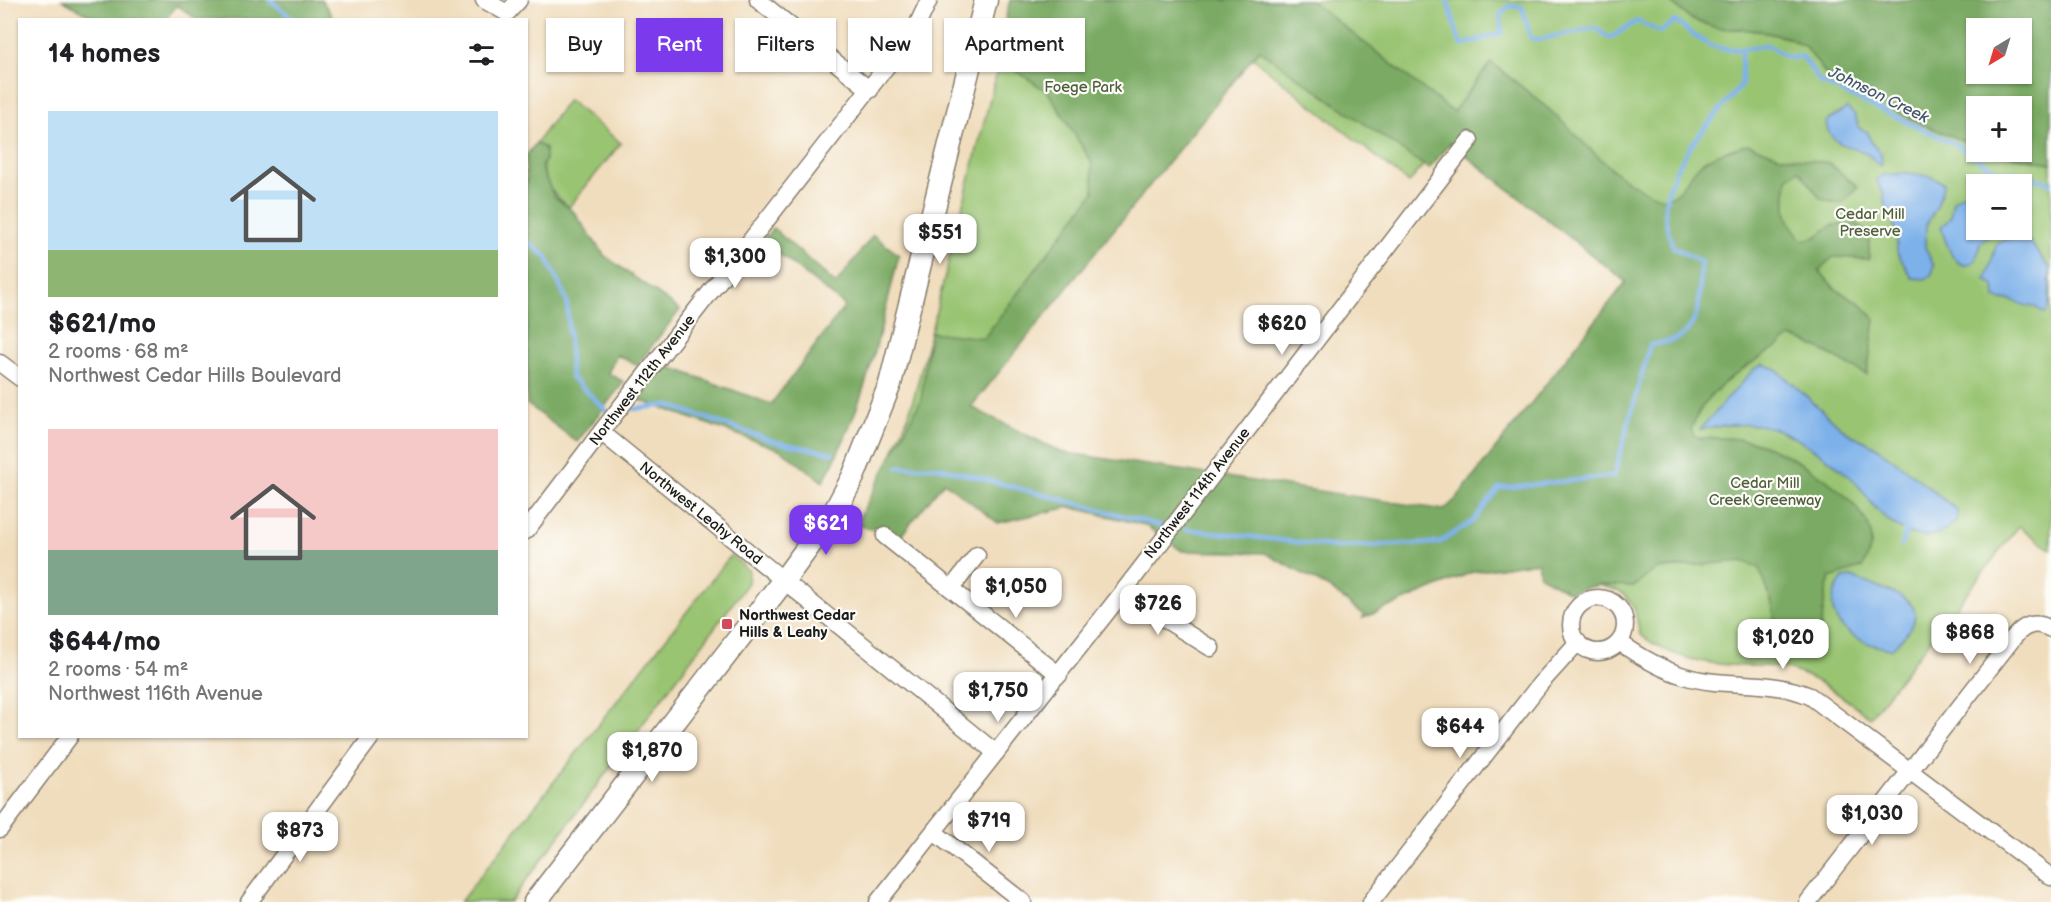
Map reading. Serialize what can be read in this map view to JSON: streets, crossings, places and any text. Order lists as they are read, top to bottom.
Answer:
{
  "streets": {
    "street": ["Northwest 112th Avenue", "Northwest 114th Avenue", "Northwest Leahy Road"]
  },
  "crossings": [
    ["Northwest 112th Avenue", "Northwest Leahy Road"],
    ["Northwest 114th Avenue", "Northwest Leahy Road"]
  ],
  "water": ["Johnson Creek"],
  "parks": ["Foege Park", "Cedar Mill Preserve", "Cedar Mill Creek Greenway"],
  "places": {
    "transit": ["Northwest Cedar Hills & Leahy"]
  },
  "north": "bottom left",
  "page": {
    "map_buttons": ["+", "−"],
    "chip": [
      "Buy",
      "Rent",
      "Filters",
      "New",
      "Apartment"
    ],
    "heading": "14 homes",
    "list": [
      {
        "name": "$621/mo",
        "note": "2 rooms · 68 m² · Northwest Cedar Hills Boulevard"
      },
      {
        "name": "$644/mo",
        "note": "2 rooms · 54 m² · Northwest 116th Avenue"
      }
    ],
    "price": [
      "$551",
      "$1,300",
      "$620",
      "$621",
      "$1,050",
      "$726",
      "$868",
      "$1,020",
      "$1,750",
      "$644",
      "$1,870",
      "$1,030",
      "$719",
      "$873"
    ]
  }
}
